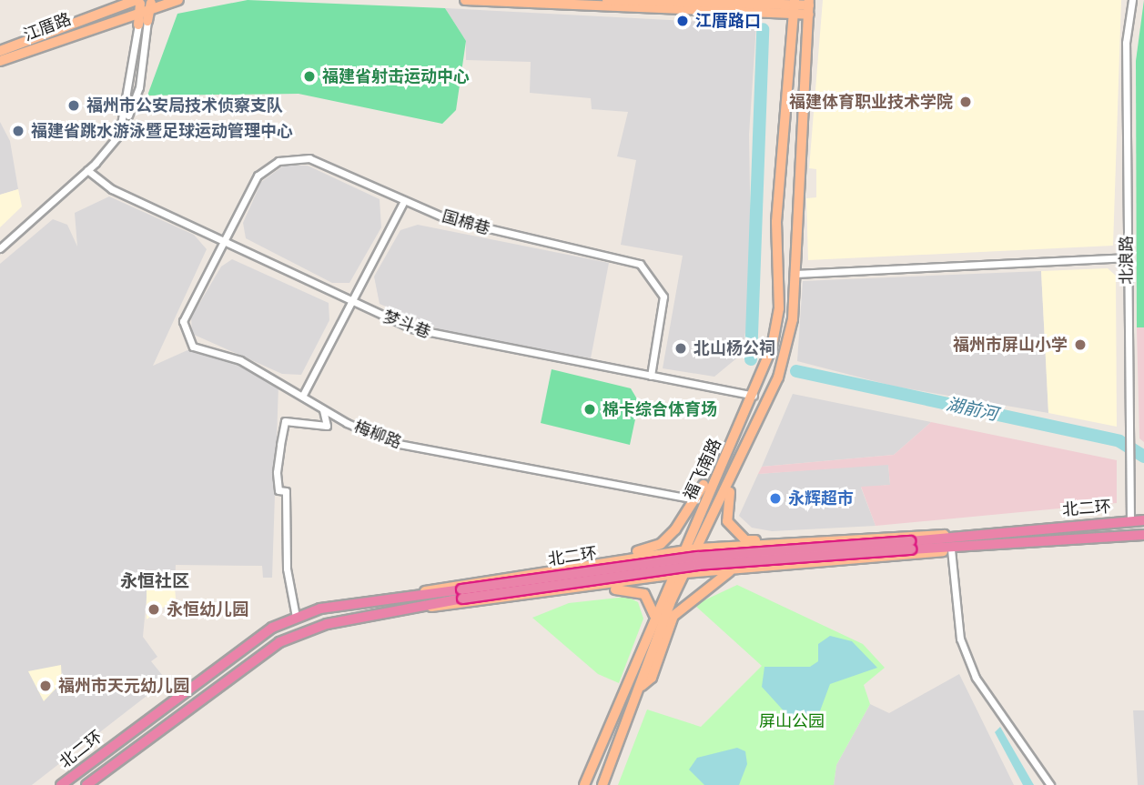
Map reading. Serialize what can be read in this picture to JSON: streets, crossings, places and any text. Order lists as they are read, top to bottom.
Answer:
{
  "streets": {
    "highway": ["北二环"],
    "main road": ["江厝路", "福飞南路"],
    "street": [
      "国棉巷",
      "北浪路",
      "梦斗巷",
      "梅柳路"
    ]
  },
  "crossings": [
    ["国棉巷", "梦斗巷"],
    ["国棉巷", "梅柳路"],
    ["北浪路", "北二环"],
    ["梦斗巷", "梅柳路"],
    ["梦斗巷", "福飞南路"]
  ],
  "districts": ["永恒社区"],
  "water": ["湖前河"],
  "parks": ["屏山公园"],
  "places": [
    "江厝路口",
    "福建省射击运动中心",
    "福建体育职业技术学院",
    "福州市公安局技术侦察支队",
    "福建省跳水游泳暨足球运动管理中心",
    "福州市屏山小学",
    "北山杨公祠",
    "棉卡综合体育场",
    "永辉超市",
    "永恒幼儿园",
    "福州市天元幼儿园"
  ]
}
